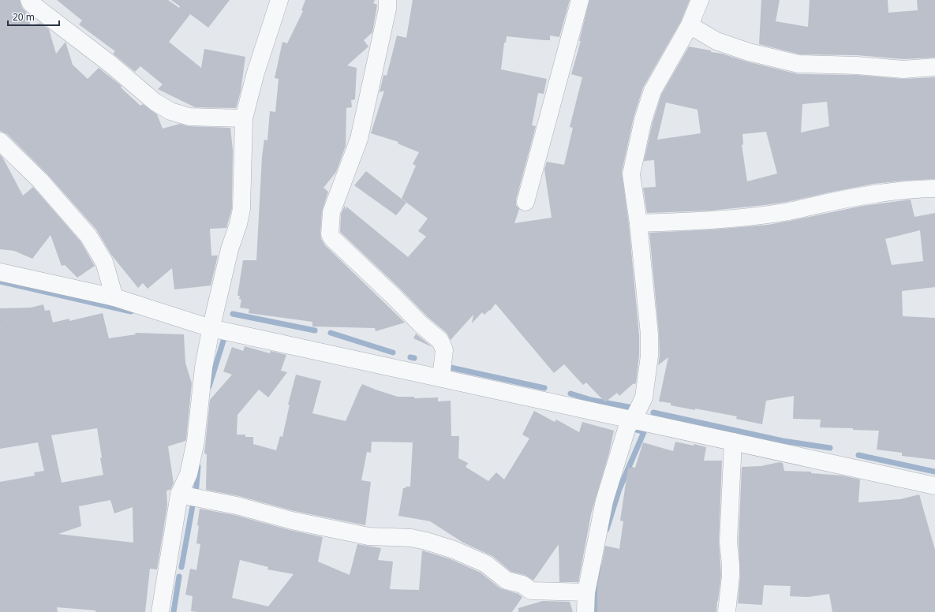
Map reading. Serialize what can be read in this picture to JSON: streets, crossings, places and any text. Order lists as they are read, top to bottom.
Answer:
{
  "scale_bar": "20 m"
}
